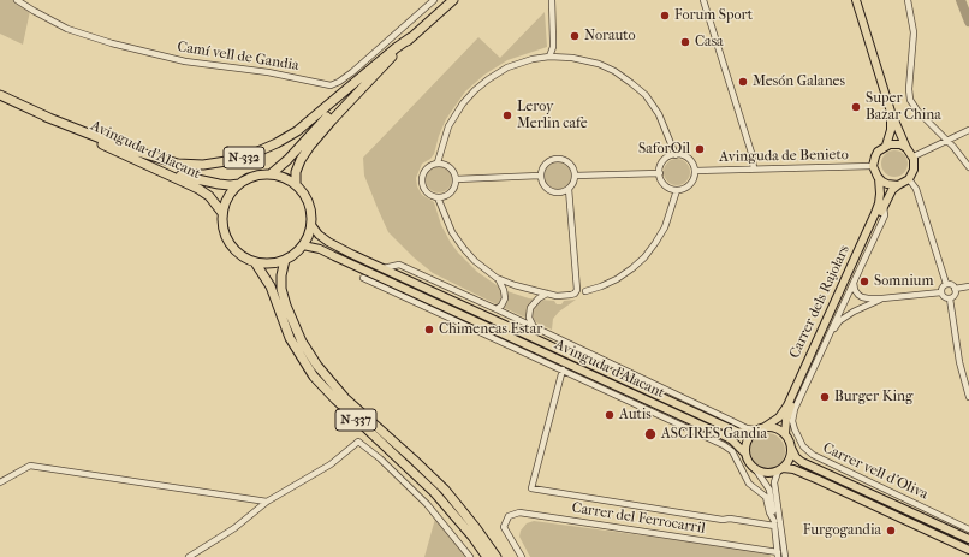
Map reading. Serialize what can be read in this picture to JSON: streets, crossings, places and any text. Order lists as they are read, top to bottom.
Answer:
{
  "streets": {
    "highway": ["Avinguda d'Alacant", "N-332", "N-337"],
    "main road": ["Carrer dels Rajolars"],
    "street": [
      "Camí vell de Gandia",
      "Avinguda de Benieto",
      "Carrer vell d'Oliva",
      "Carrer del Ferrocarril"
    ]
  },
  "crossings": [
    ["Avinguda d'Alacant", "N-332"],
    ["Avinguda d'Alacant", "Carrer dels Rajolars"],
    ["Avinguda d'Alacant", "N-337"],
    ["Avinguda d'Alacant", "Carrer del Ferrocarril"],
    ["Avinguda de Benieto", "Carrer dels Rajolars"],
    ["N-332", "N-337"],
    ["Carrer dels Rajolars", "Carrer vell d'Oliva"]
  ],
  "places": [
    "Forum Sport",
    "Norauto",
    "Casa",
    "Mesón Galanes",
    "Super Bazar China",
    "Leroy Merlin cafe",
    "SaforOil",
    "Somnium",
    "Chimeneas Estar",
    "Burger King",
    "Autis",
    "ASCIRES Gandia",
    "Furgogandia"
  ]
}
